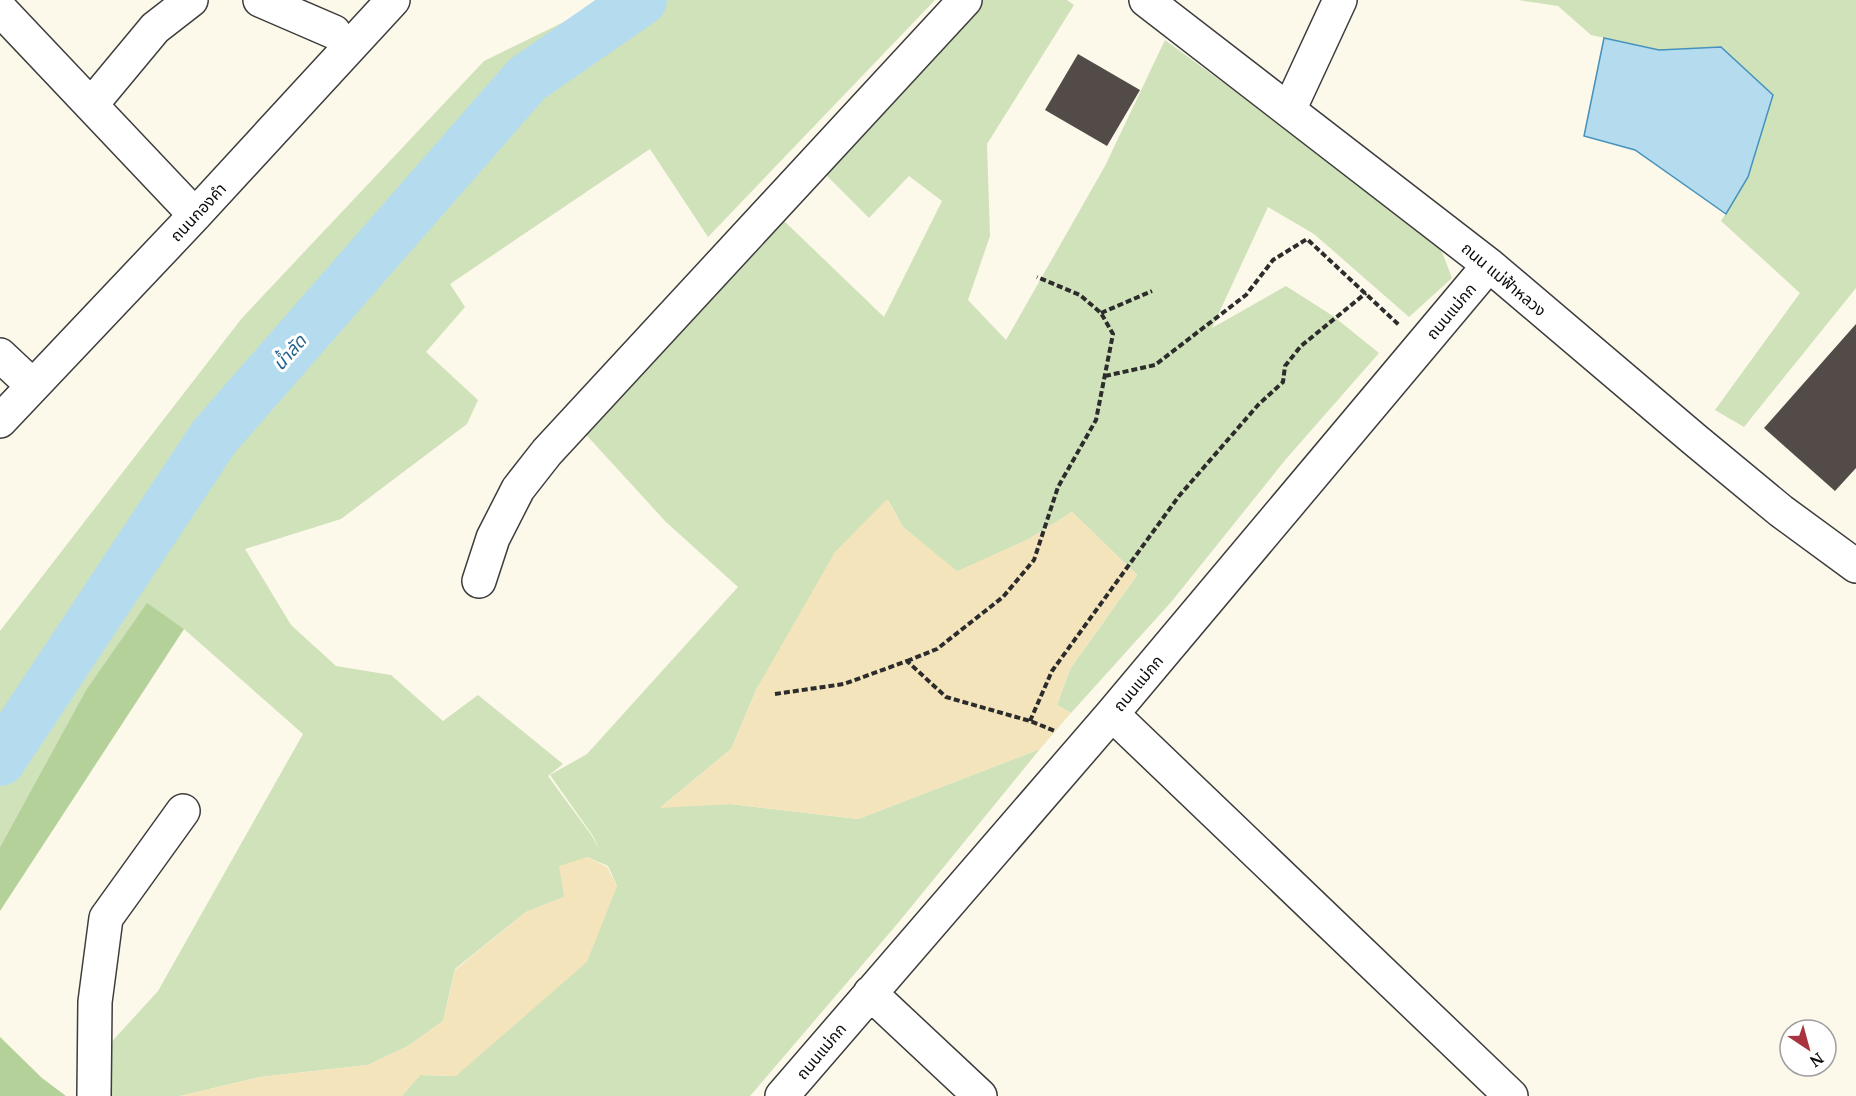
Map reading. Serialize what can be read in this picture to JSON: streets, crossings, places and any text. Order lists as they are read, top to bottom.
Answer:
{
  "streets": {
    "street": ["ถนนกองคำ", "ถนน แม่ฟ้าหลวง", "ถนนแม่กก"]
  },
  "crossings": [
    ["ถนน แม่ฟ้าหลวง", "ถนนแม่กก"]
  ],
  "water": ["น้ำลัด"],
  "north": "bottom right"
}
